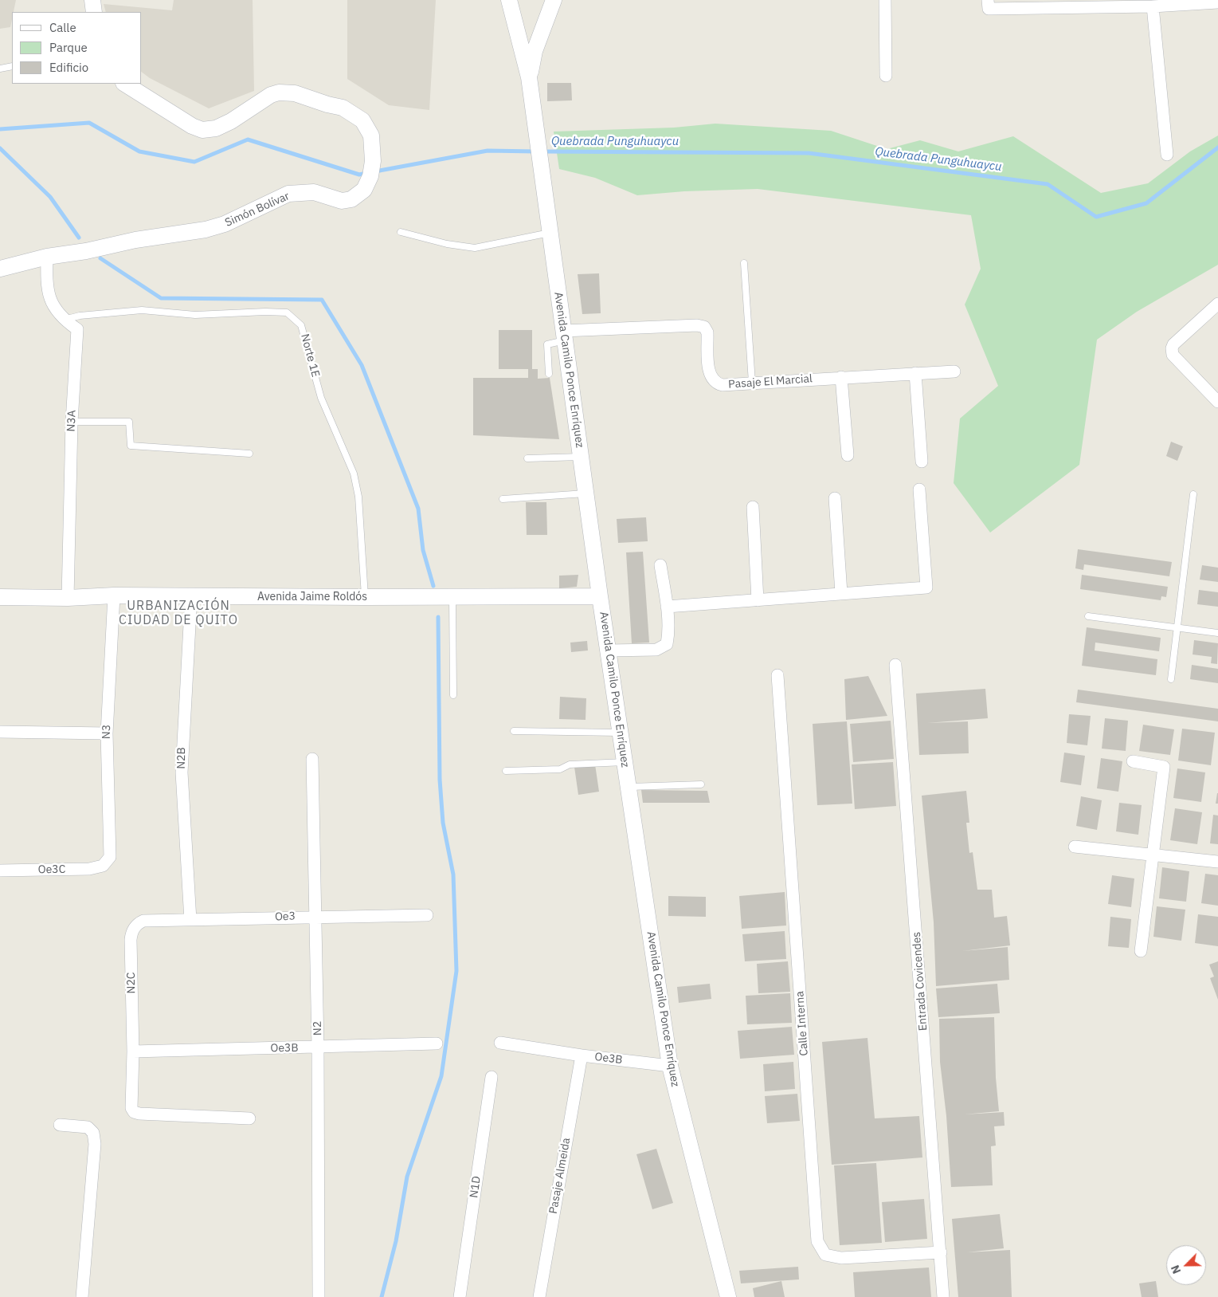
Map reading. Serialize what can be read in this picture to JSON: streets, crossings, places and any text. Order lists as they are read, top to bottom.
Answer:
{
  "streets": {
    "main road": ["Simón Bolívar", "Avenida Camilo Ponce Enríquez", "Avenida Jaime Roldós"],
    "street": [
      "Pasaje El Marcial",
      "N3A",
      "N3",
      "N2B",
      "Oe3C",
      "Oe3",
      "Entrada Covicendes",
      "N2C",
      "Calle Interna",
      "N2",
      "Oe3B",
      "Pasaje Almeida",
      "N1D"
    ],
    "lane": ["Norte 1E"]
  },
  "crossings": [
    ["Simón Bolívar", "N3A"],
    ["Norte 1E", "N3A"],
    ["Norte 1E", "Avenida Jaime Roldós"],
    ["Avenida Camilo Ponce Enríquez", "Pasaje El Marcial"],
    ["Avenida Camilo Ponce Enríquez", "Avenida Jaime Roldós"],
    ["Avenida Camilo Ponce Enríquez", "Oe3B"],
    ["N3A", "Avenida Jaime Roldós"],
    ["Avenida Jaime Roldós", "N3"],
    ["Avenida Jaime Roldós", "N2B"],
    ["N3", "Oe3C"],
    ["N2B", "Oe3"],
    ["Oe3", "N2C"],
    ["Oe3", "N2"],
    ["Entrada Covicendes", "Calle Interna"],
    ["N2C", "Oe3B"],
    ["N2", "Oe3B"],
    ["Oe3B", "Pasaje Almeida"]
  ],
  "districts": ["URBANIZACIÓN CIUDAD DE QUITO"],
  "water": ["Quebrada Punguhuaycu"],
  "legend": ["Calle", "Parque", "Edificio"],
  "north": "bottom left"
}
